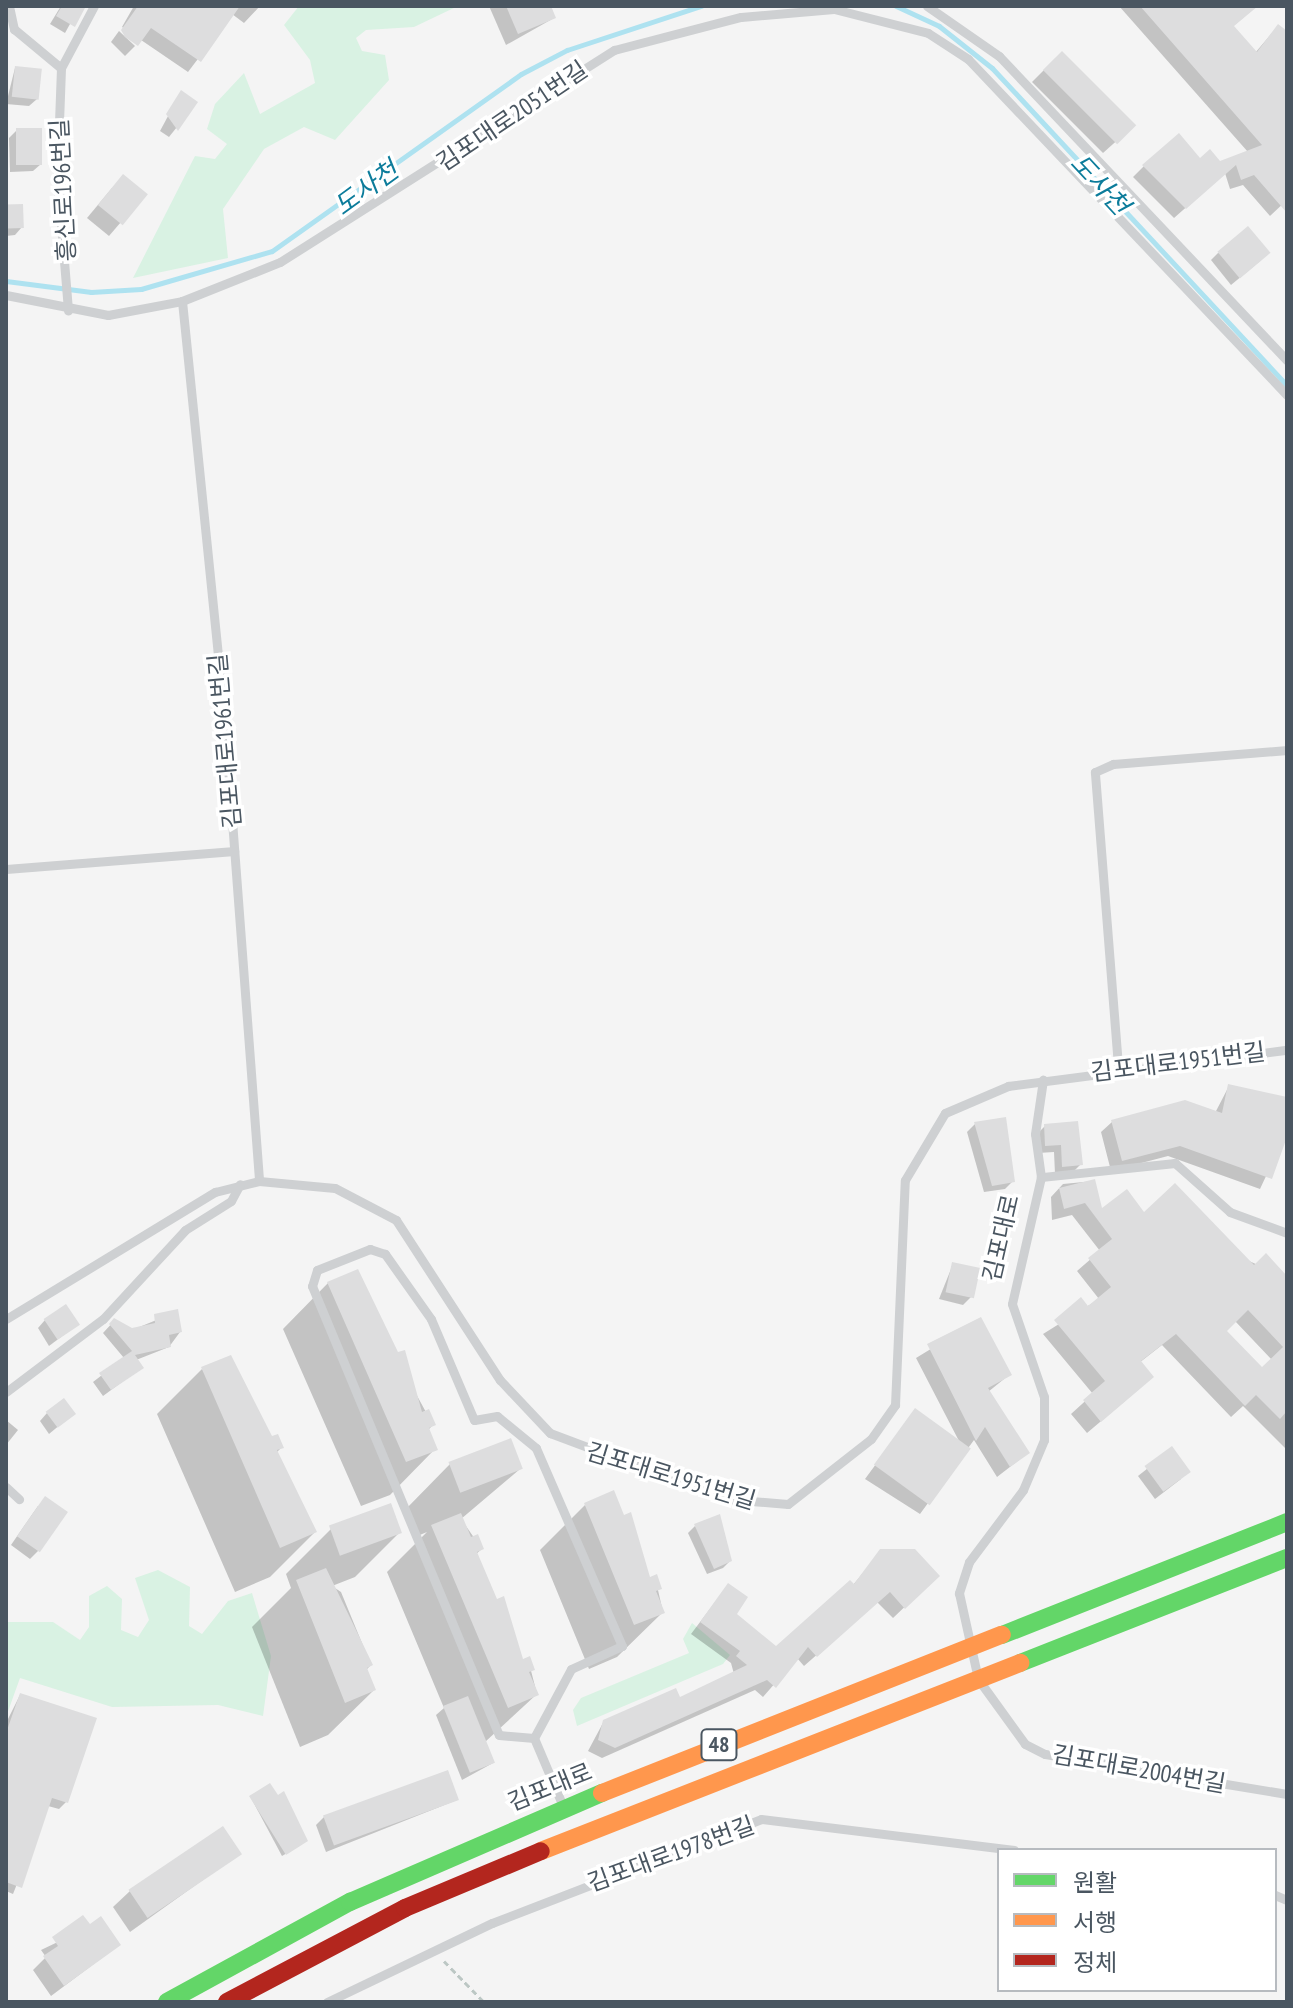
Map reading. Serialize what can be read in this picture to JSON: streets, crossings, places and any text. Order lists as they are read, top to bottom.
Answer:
{
  "streets": {
    "main road": ["김포대로", "48"],
    "lane": [
      "김포대로2051번길",
      "흥신로196번길",
      "김포대로1961번길",
      "김포대로1951번길",
      "김포대로2004번길",
      "김포대로1978번길"
    ]
  },
  "crossings": [
    ["김포대로2051번길", "흥신로196번길"],
    ["김포대로2051번길", "김포대로1961번길"],
    ["김포대로1961번길", "김포대로1951번길"],
    ["김포대로", "48"],
    ["김포대로", "김포대로2004번길"],
    ["48", "김포대로2004번길"]
  ],
  "water": ["도사천"],
  "legend": ["원활", "서행", "정체"]
}
